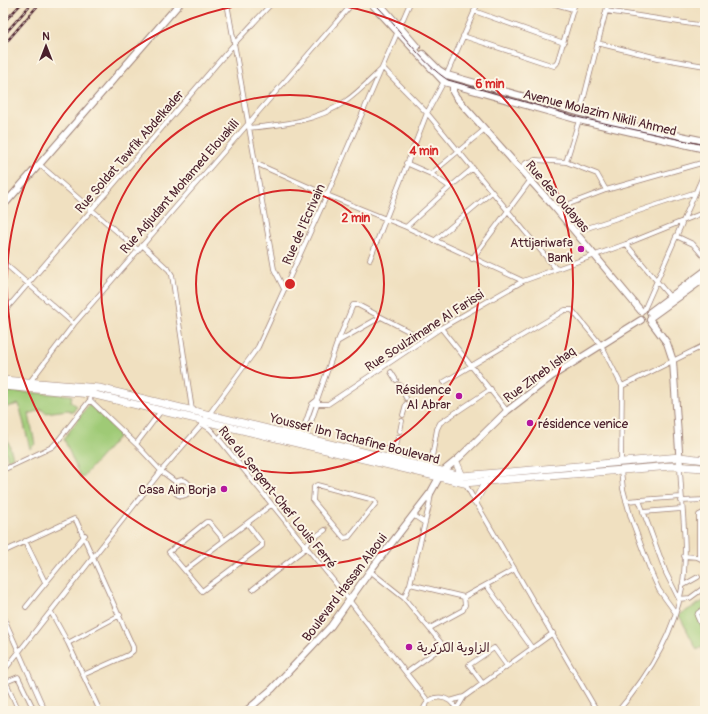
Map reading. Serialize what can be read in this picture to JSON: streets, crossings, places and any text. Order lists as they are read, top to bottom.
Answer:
{
  "streets": {
    "main road": ["Youssef Ibn Tachafine Boulevard"],
    "street": [
      "Avenue Molazim Nikili Ahmed",
      "Rue Soldat Tawfik Abdelkader",
      "Rue Adjudant Mohamed Elouakili",
      "Rue des Oudayas",
      "Rue de l'Ecrivain",
      "Rue Soulzimane Al Farissi",
      "Rue Zineb Ishaq",
      "Rue du Sergent-Chef Louis Ferré",
      "Boulevard Hassan Alaoui"
    ]
  },
  "crossings": [
    ["Avenue Molazim Nikili Ahmed", "Rue des Oudayas"],
    ["Rue Adjudant Mohamed Elouakili", "Youssef Ibn Tachafine Boulevard"],
    ["Rue des Oudayas", "Rue Soulzimane Al Farissi"],
    ["Rue des Oudayas", "Youssef Ibn Tachafine Boulevard"],
    ["Rue de l'Ecrivain", "Youssef Ibn Tachafine Boulevard"],
    ["Rue de l'Ecrivain", "Rue du Sergent-Chef Louis Ferré"],
    ["Rue Zineb Ishaq", "Youssef Ibn Tachafine Boulevard"],
    ["Rue Zineb Ishaq", "Boulevard Hassan Alaoui"],
    ["Youssef Ibn Tachafine Boulevard", "Rue du Sergent-Chef Louis Ferré"],
    ["Youssef Ibn Tachafine Boulevard", "Boulevard Hassan Alaoui"],
    ["Rue du Sergent-Chef Louis Ferré", "Boulevard Hassan Alaoui"]
  ],
  "places": [
    "Attijariwafa Bank",
    "Résidence Al Abrar",
    "résidence venice",
    "Casa Ain Borja",
    "الزاوية الكركرية"
  ],
  "north": "top",
  "rings": ["6 min", "4 min", "2 min"]
}
